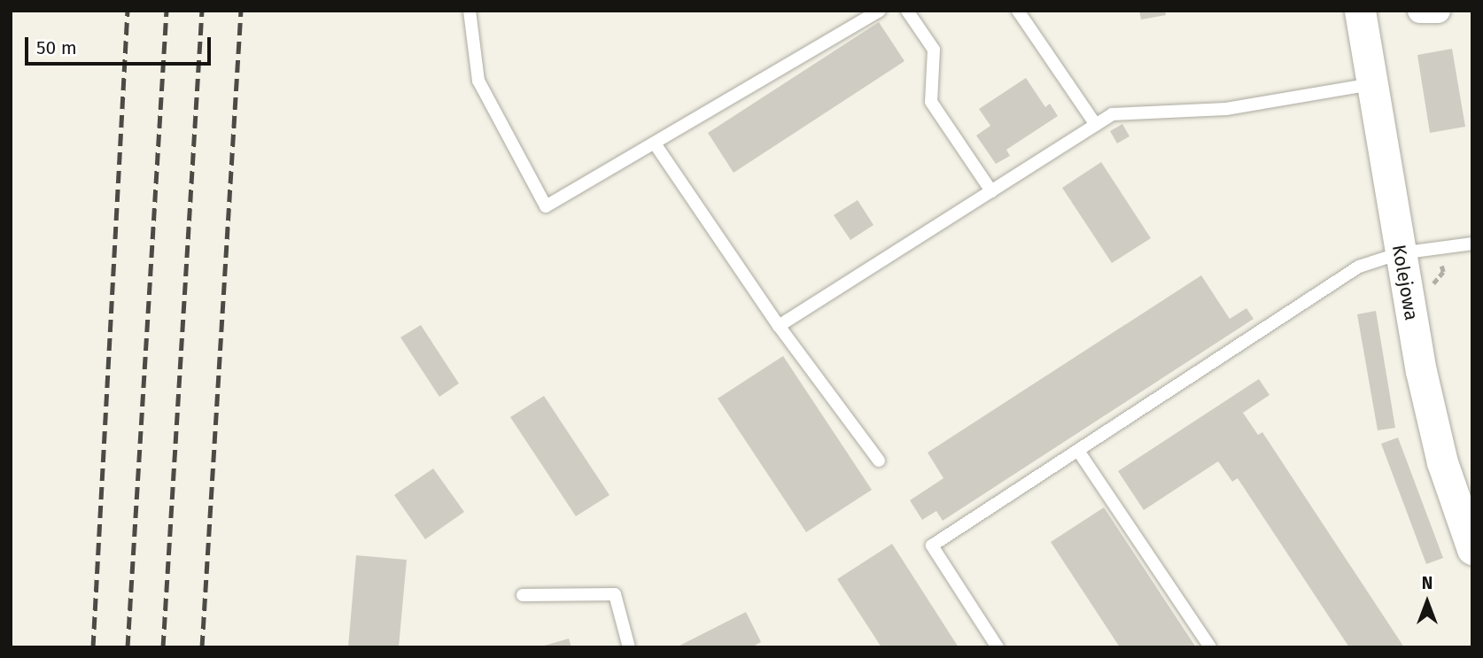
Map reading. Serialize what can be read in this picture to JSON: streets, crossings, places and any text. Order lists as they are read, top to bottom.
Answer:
{
  "streets": {
    "street": ["Kolejowa"]
  },
  "scale_bar": "50 m",
  "north": "top"
}
